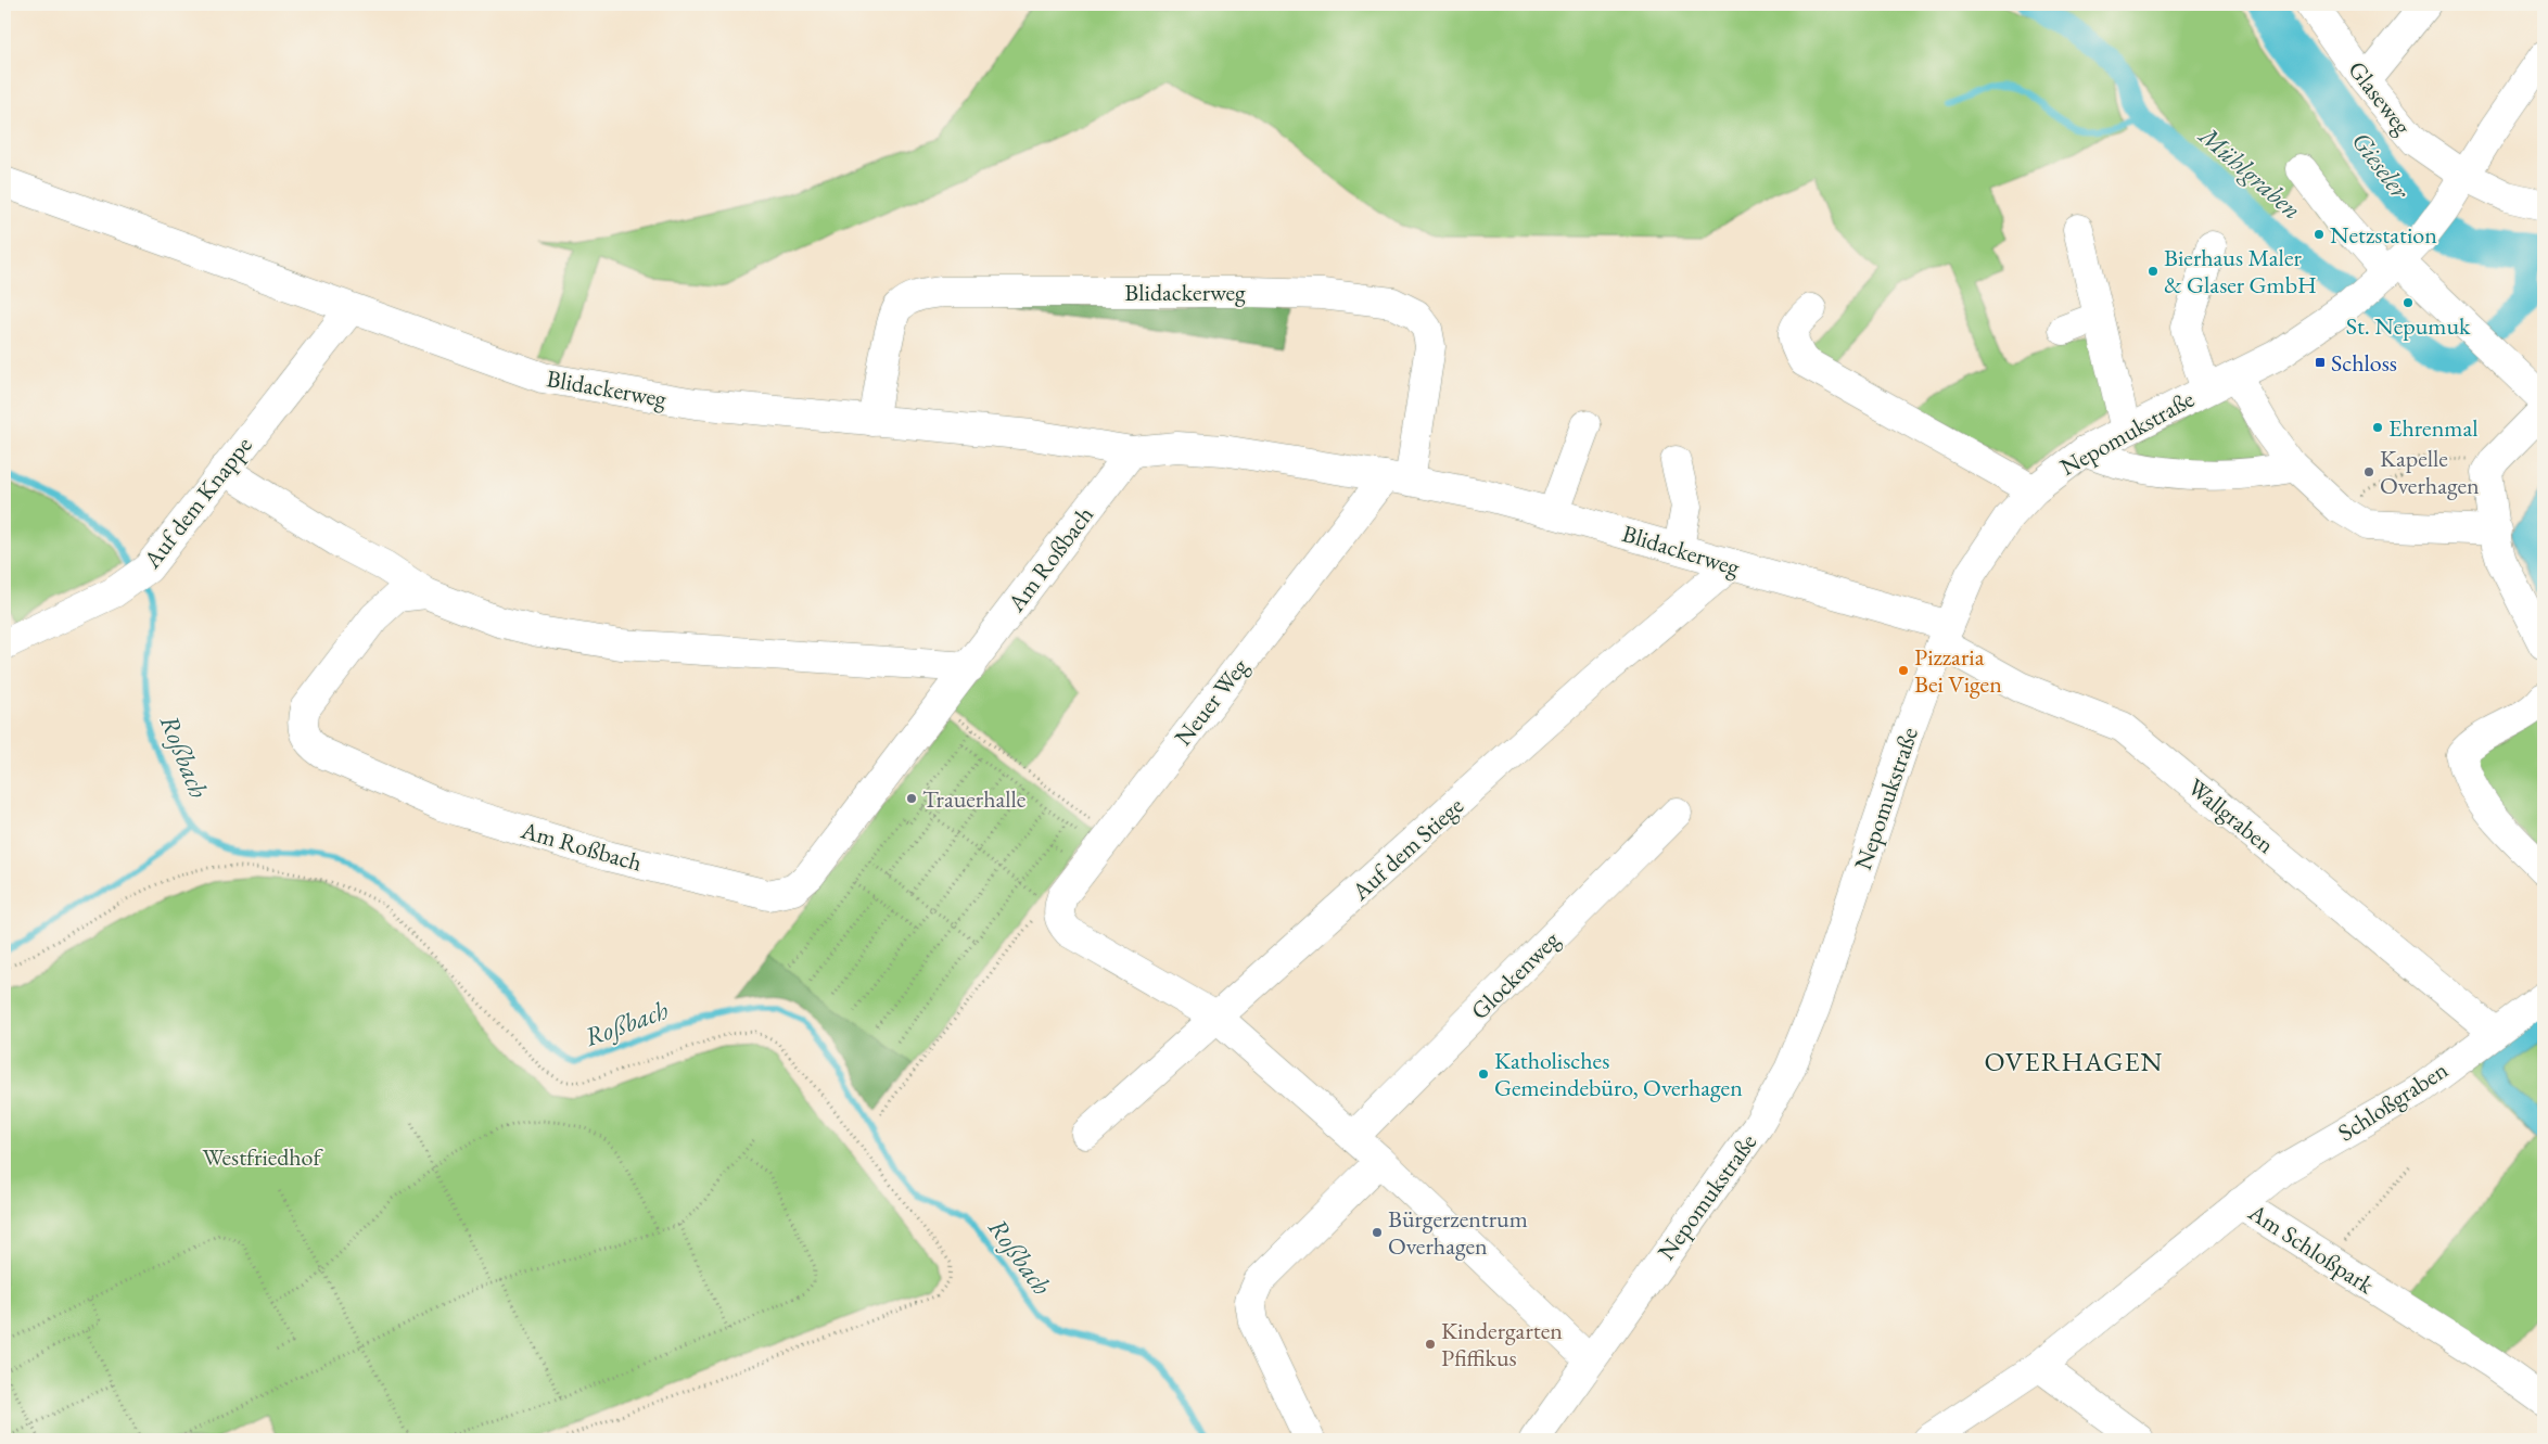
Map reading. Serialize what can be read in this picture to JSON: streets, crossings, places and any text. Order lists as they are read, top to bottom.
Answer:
{
  "streets": {
    "street": [
      "Glaseweg",
      "Blidackerweg",
      "Nepomukstraße",
      "Auf dem Knappe",
      "Am Roßbach",
      "Neuer Weg",
      "Wallgraben",
      "Auf dem Stiege",
      "Glockenweg",
      "Schloßgraben",
      "Am Schloßpark"
    ]
  },
  "crossings": [
    ["Glaseweg", "Nepomukstraße"],
    ["Blidackerweg", "Nepomukstraße"],
    ["Blidackerweg", "Auf dem Knappe"],
    ["Blidackerweg", "Am Roßbach"],
    ["Blidackerweg", "Neuer Weg"],
    ["Blidackerweg", "Wallgraben"],
    ["Blidackerweg", "Auf dem Stiege"],
    ["Nepomukstraße", "Wallgraben"],
    ["Auf dem Knappe", "Am Roßbach"],
    ["Wallgraben", "Schloßgraben"],
    ["Schloßgraben", "Am Schloßpark"]
  ],
  "districts": ["OVERHAGEN"],
  "water": ["Gieseler", "Mühlgraben", "Roßbach"],
  "parks": ["Westfriedhof"],
  "places": {
    "other": [
      "Netzstation",
      "Bierhaus Maler & Glaser GmbH",
      "St. Nepumuk",
      "Ehrenmal",
      "Kapelle Overhagen",
      "Pizzaria Bei Vigen",
      "Trauerhalle",
      "Katholisches Gemeindebüro, Overhagen",
      "Bürgerzentrum Overhagen",
      "Kindergarten Pfiffikus"
    ],
    "transit": ["Schloss"]
  }
}
